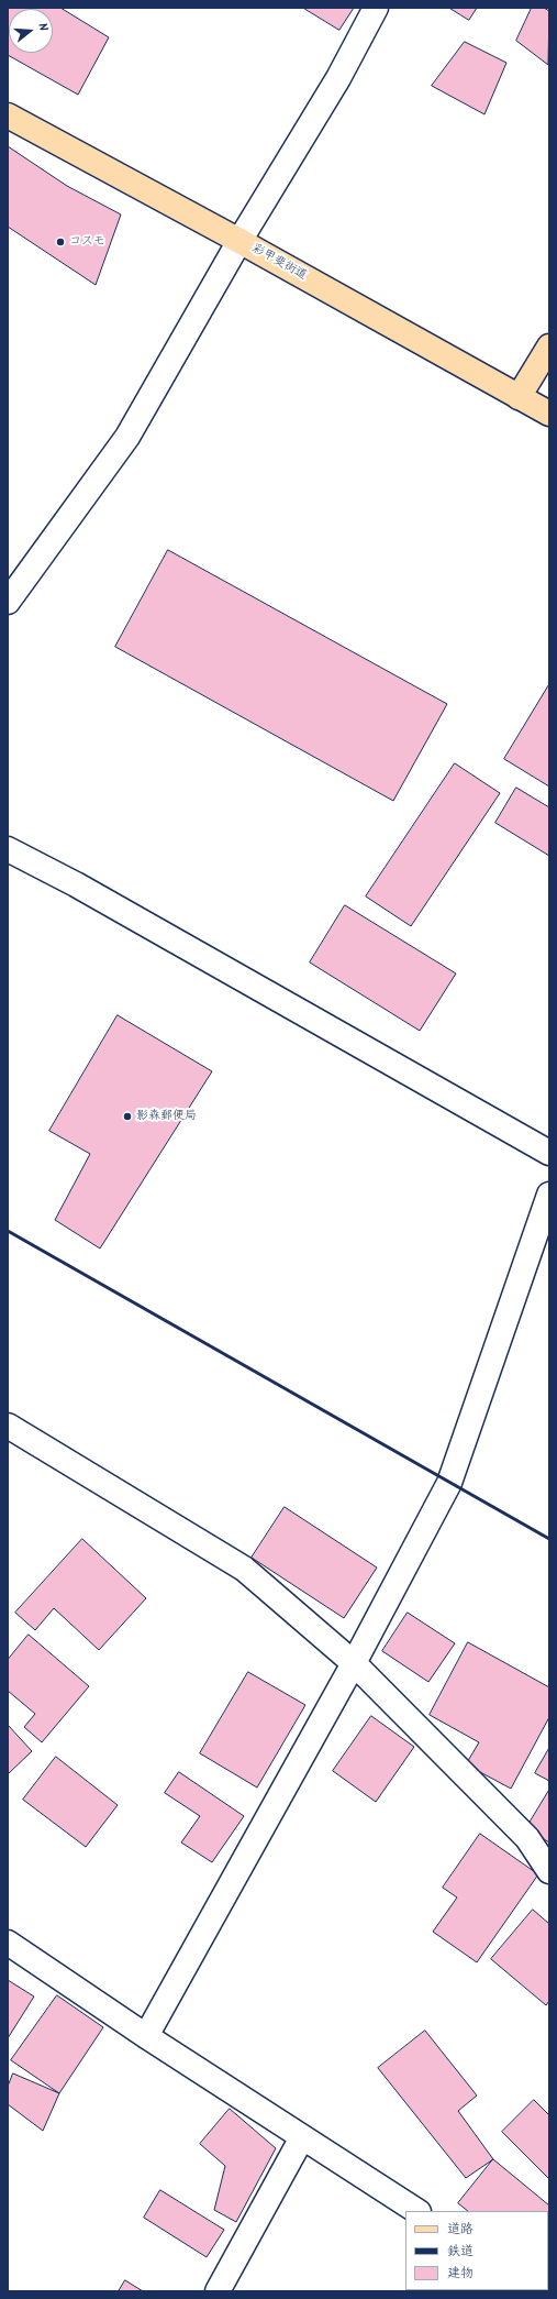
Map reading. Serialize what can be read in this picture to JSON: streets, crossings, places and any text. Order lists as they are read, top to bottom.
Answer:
{
  "streets": {
    "main road": ["彩甲斐街道"]
  },
  "places": ["コスモ", "影森郵便局"],
  "legend": ["道路", "鉄道", "建物"],
  "north": "right"
}
